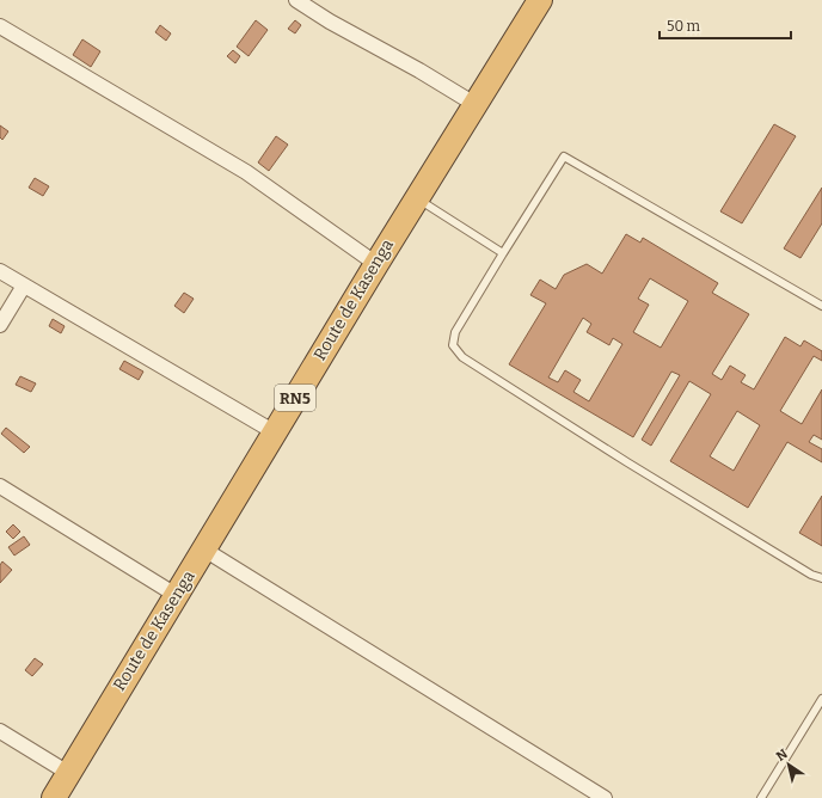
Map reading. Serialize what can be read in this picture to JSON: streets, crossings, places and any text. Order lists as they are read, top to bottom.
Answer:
{
  "streets": {
    "highway": ["Route de Kasenga", "RN5"]
  },
  "scale_bar": "50 m",
  "north": "top left"
}
